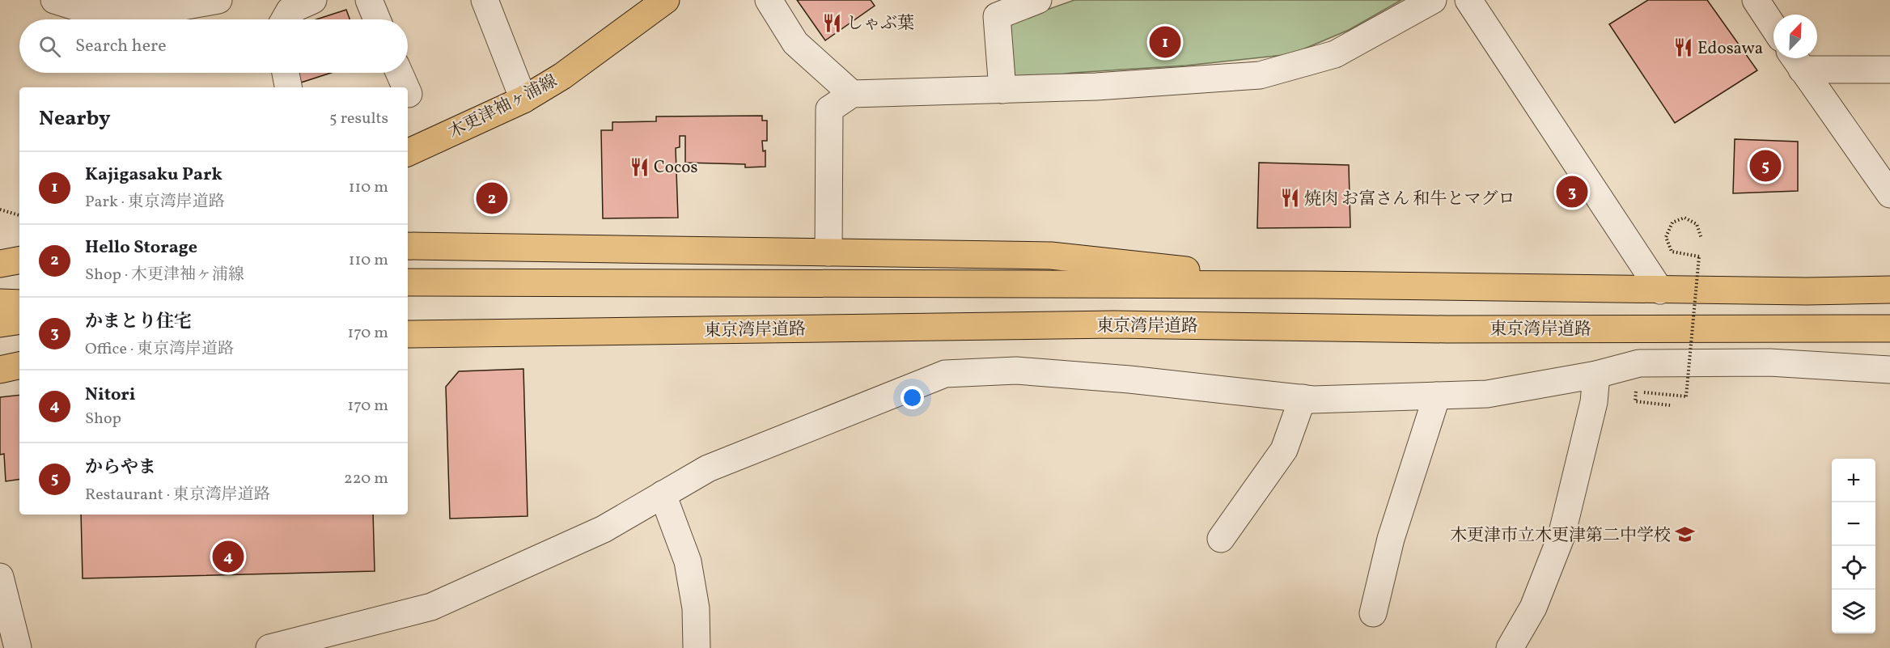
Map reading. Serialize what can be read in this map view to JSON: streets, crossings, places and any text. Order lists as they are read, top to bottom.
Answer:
{
  "streets": {
    "main road": ["木更津袖ヶ浦線", "東京湾岸道路"]
  },
  "places": {
    "restaurant": [
      "しゃぶ葉",
      "Edosawa",
      "Cocos",
      "焼肉 お富さん 和牛とマグロ"
    ],
    "school or university": ["木更津市立木更津第二中学校"]
  },
  "north": "top right",
  "page": {
    "search": "Search here",
    "pins": [
      "1",
      "5",
      "3",
      "2",
      "4"
    ],
    "heading": ["Nearby", "5 results"],
    "list": [
      {
        "mark": "1",
        "name": "Kajigasaku Park",
        "note": "Park · 東京湾岸道路",
        "value": "110 m"
      },
      {
        "mark": "2",
        "name": "Hello Storage",
        "note": "Shop · 木更津袖ヶ浦線",
        "value": "110 m"
      },
      {
        "mark": "3",
        "name": "かまとり住宅",
        "note": "Office · 東京湾岸道路",
        "value": "170 m"
      },
      {
        "mark": "4",
        "name": "Nitori",
        "note": "Shop",
        "value": "170 m"
      },
      {
        "mark": "5",
        "name": "からやま",
        "note": "Restaurant · 東京湾岸道路",
        "value": "220 m"
      }
    ],
    "map_buttons": ["+", "−"]
  }
}
